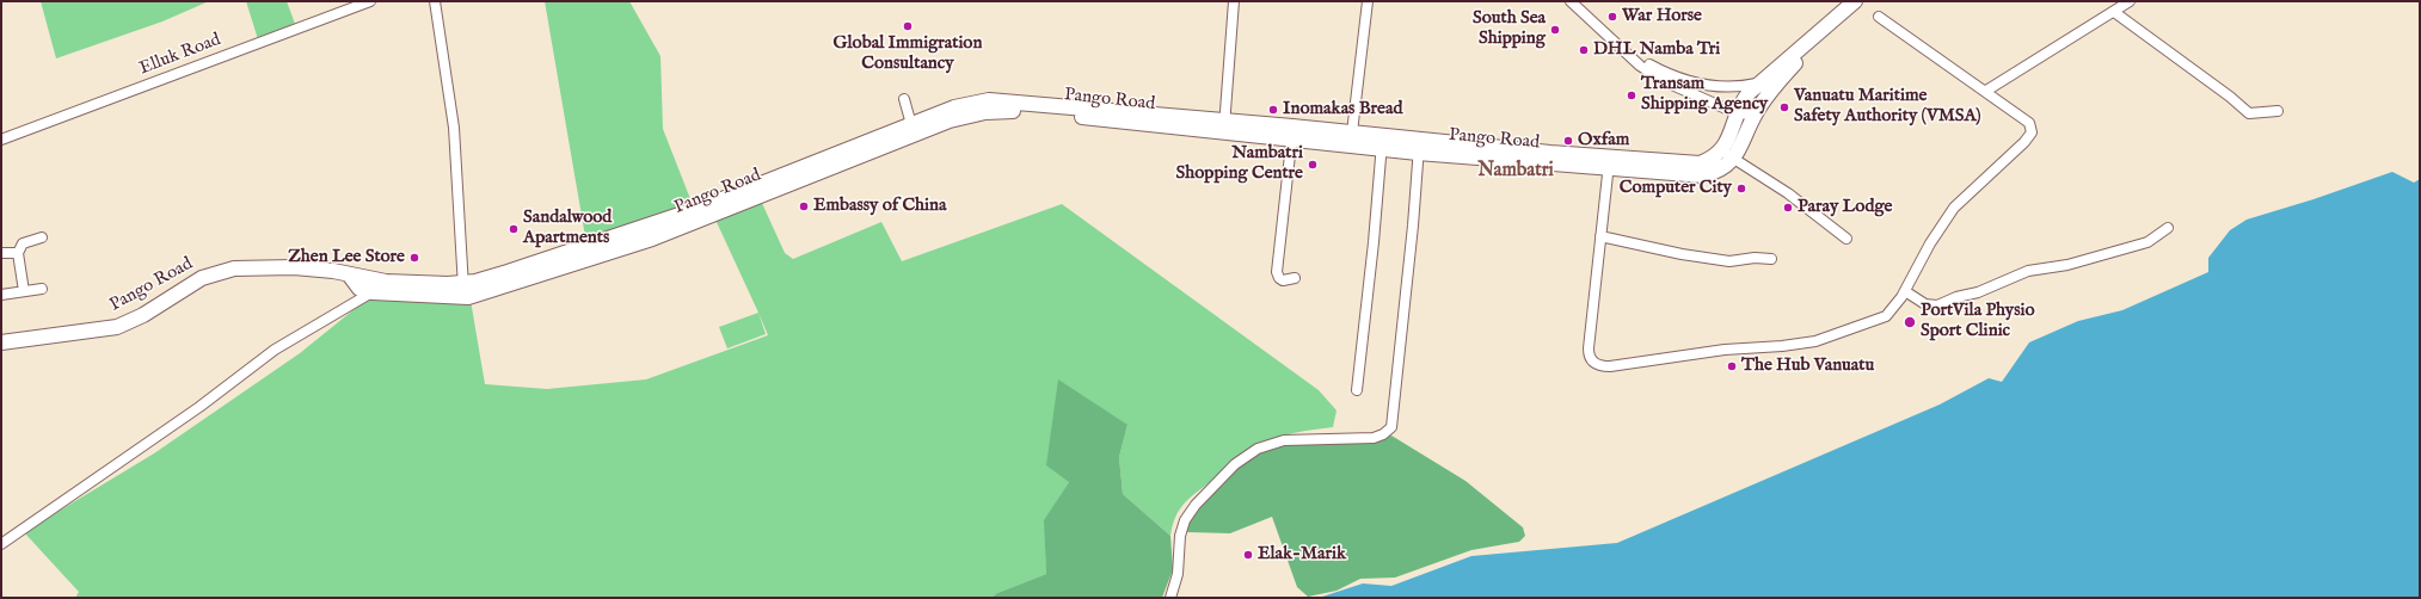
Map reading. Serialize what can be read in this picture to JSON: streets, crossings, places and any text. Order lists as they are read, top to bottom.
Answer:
{
  "streets": {
    "street": ["Elluk Road", "Pango Road"]
  },
  "districts": ["Nambatri"],
  "places": [
    "War Horse",
    "Global Immigration Consultancy",
    "South Sea Shipping",
    "DHL Namba Tri",
    "Transam Shipping Agency",
    "Vanuatu Maritime Safety Authority (VMSA)",
    "Inomakas Bread",
    "Oxfam",
    "Nambatri Shopping Centre",
    "Computer City",
    "Embassy of China",
    "Paray Lodge",
    "Sandalwood Apartments",
    "Zhen Lee Store",
    "PortVila Physio Sport Clinic",
    "The Hub Vanuatu",
    "Elak-Marik"
  ]
}
